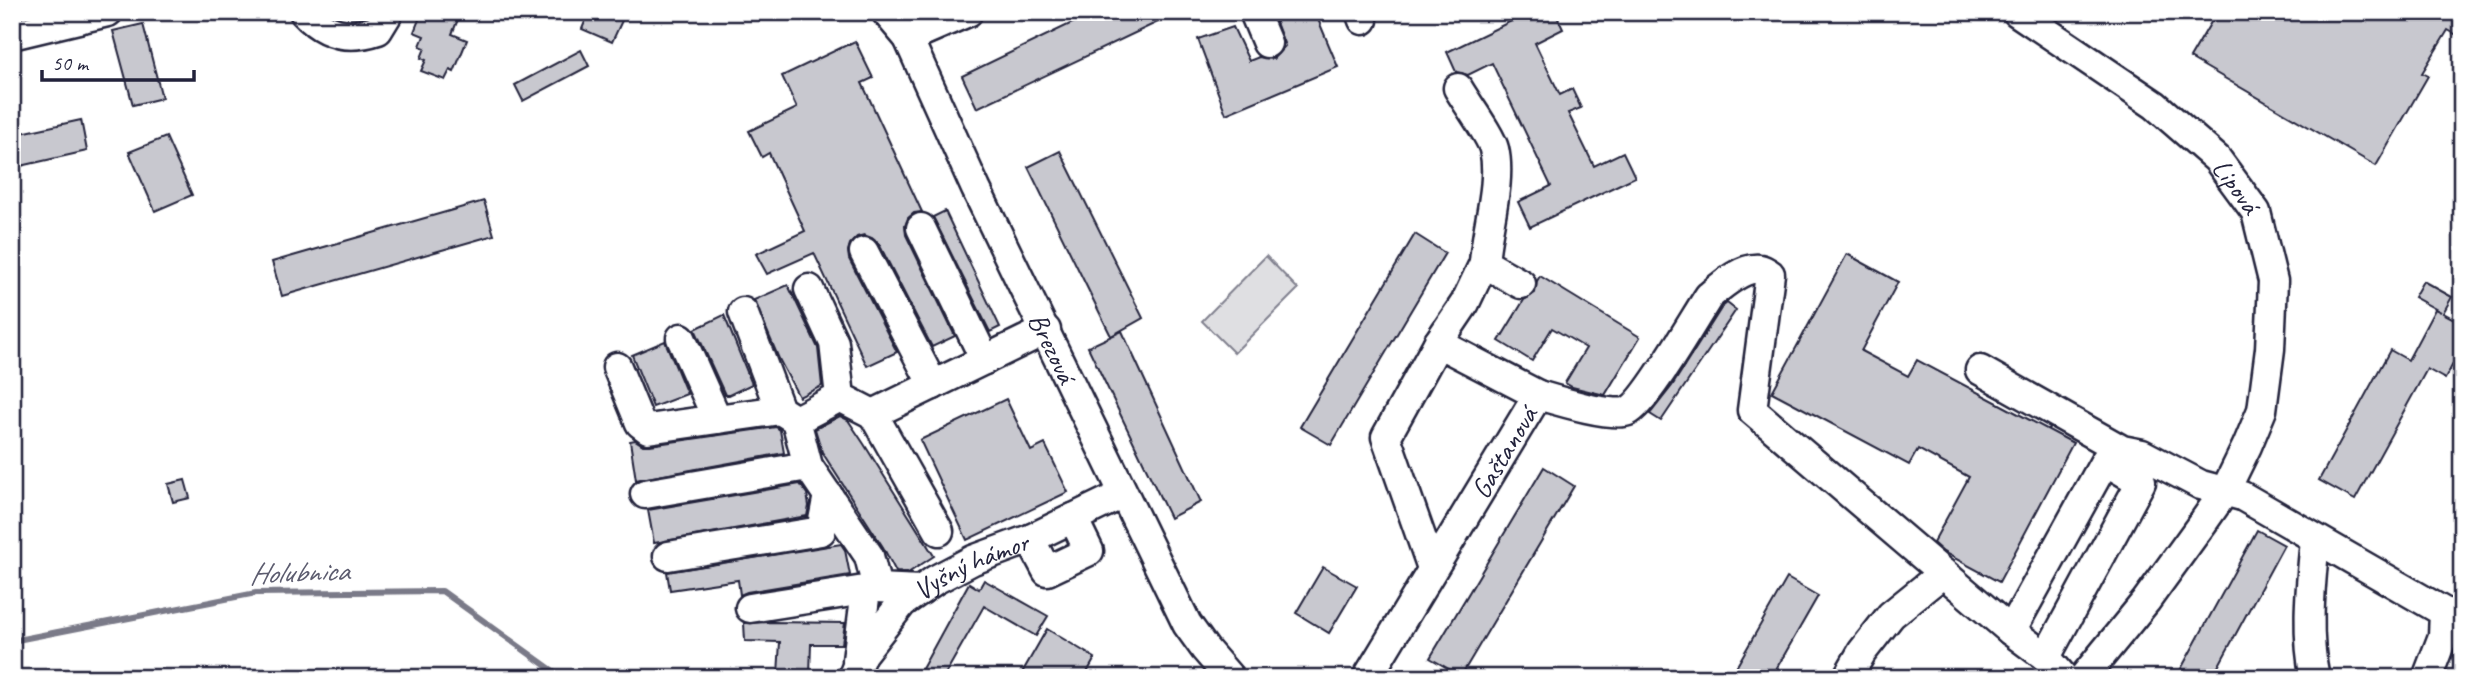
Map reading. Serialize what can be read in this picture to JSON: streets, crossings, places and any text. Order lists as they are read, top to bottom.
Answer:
{
  "streets": {
    "street": [
      "Lipová",
      "Brezová",
      "Gaštanová",
      "Vyšný hámor"
    ]
  },
  "crossings": [
    ["Brezová", "Vyšný hámor"]
  ],
  "water": ["Holubnica"],
  "scale_bar": "50 m"
}
